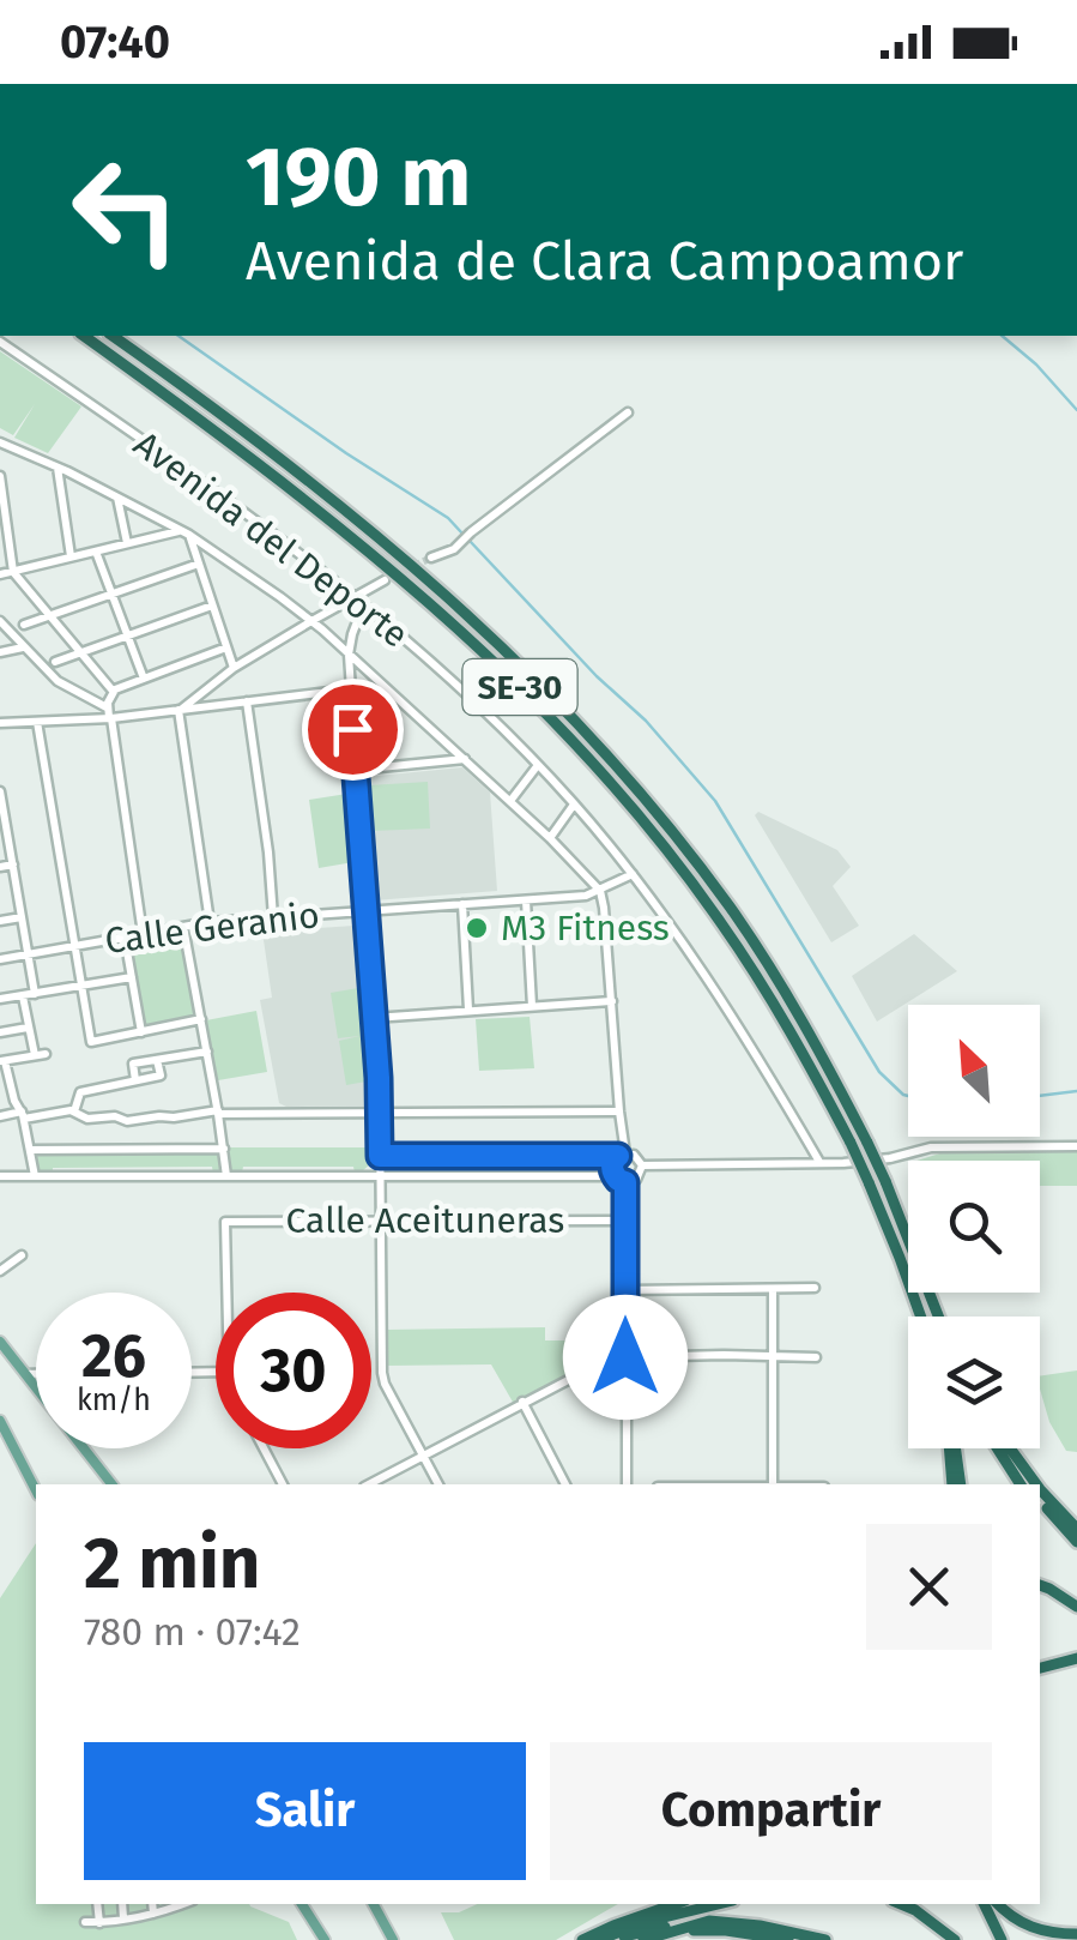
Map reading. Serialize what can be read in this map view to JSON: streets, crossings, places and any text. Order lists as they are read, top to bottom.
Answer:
{
  "streets": {
    "highway": ["SE-30"],
    "street": ["Avenida del Deporte", "Calle Geranio", "Calle Aceituneras"]
  },
  "crossings": [
    ["Avenida del Deporte", "Calle Geranio"]
  ],
  "places": ["M3 Fitness"],
  "north": "top left",
  "page": {
    "status": "07:40",
    "turn": ["190 m", "Avenida de Clara Campoamor"],
    "speed": "26 km/h",
    "limit": "30",
    "heading": ["2 min", "780 m · 07:42"],
    "buttons": ["Salir", "Compartir"]
  }
}
